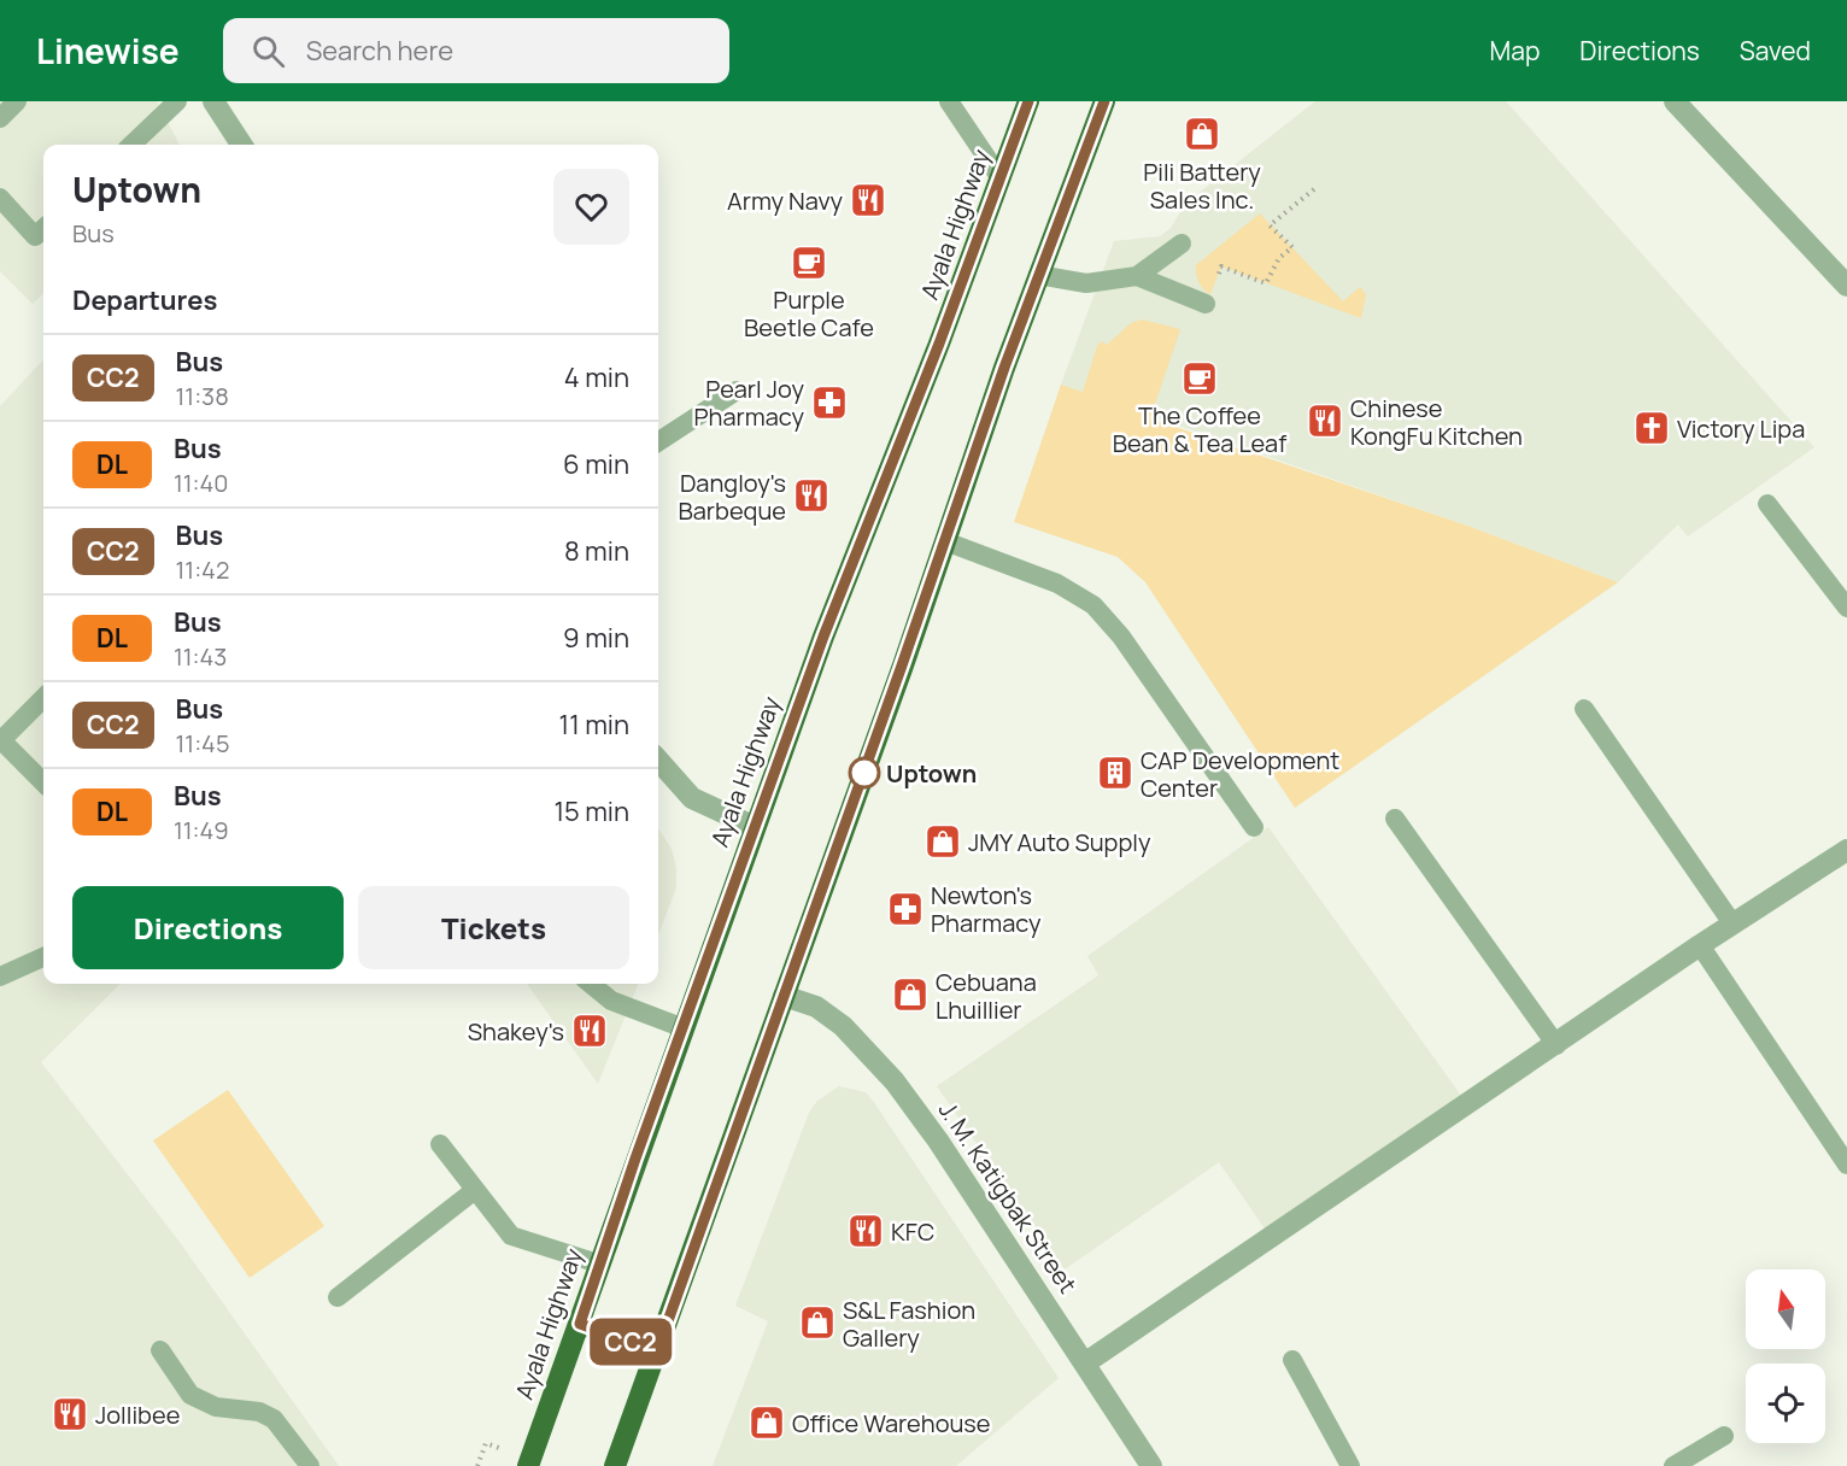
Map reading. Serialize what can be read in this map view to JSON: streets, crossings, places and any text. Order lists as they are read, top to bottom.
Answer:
{
  "streets": {
    "highway": ["Ayala Highway"],
    "street": ["J. M. Katigbak Street"]
  },
  "places": {
    "shop": [
      "Pili Battery Sales Inc.",
      "JMY Auto Supply",
      "Cebuana Lhuillier",
      "S&L Fashion Gallery",
      "Office Warehouse"
    ],
    "restaurant": [
      "Army Navy",
      "Chinese KongFu Kitchen",
      "Dangloy's Barbeque",
      "Shakey's",
      "KFC",
      "Jollibee"
    ],
    "cafe": ["Purple Beetle Cafe", "The Coffee Bean & Tea Leaf"],
    "pharmacy": ["Pearl Joy Pharmacy", "Newton's Pharmacy"],
    "church": ["Victory Lipa"],
    "other": ["Uptown"],
    "building": ["CAP Development Center"]
  },
  "lines": ["bus line CC2"],
  "north": "top",
  "page": {
    "header": "Linewise",
    "search": "Search here",
    "nav": ["Map", "Directions", "Saved"],
    "on_map": "CC2",
    "heading": [
      ["Uptown", "Bus"],
      "Departures"
    ],
    "list": [
      {
        "mark": "CC2",
        "name": "Bus",
        "note": "11:38",
        "value": "4 min"
      },
      {
        "mark": "DL",
        "name": "Bus",
        "note": "11:40",
        "value": "6 min"
      },
      {
        "mark": "CC2",
        "name": "Bus",
        "note": "11:42",
        "value": "8 min"
      },
      {
        "mark": "DL",
        "name": "Bus",
        "note": "11:43",
        "value": "9 min"
      },
      {
        "mark": "CC2",
        "name": "Bus",
        "note": "11:45",
        "value": "11 min"
      },
      {
        "mark": "DL",
        "name": "Bus",
        "note": "11:49",
        "value": "15 min"
      }
    ],
    "buttons": ["Directions", "Tickets"]
  }
}
